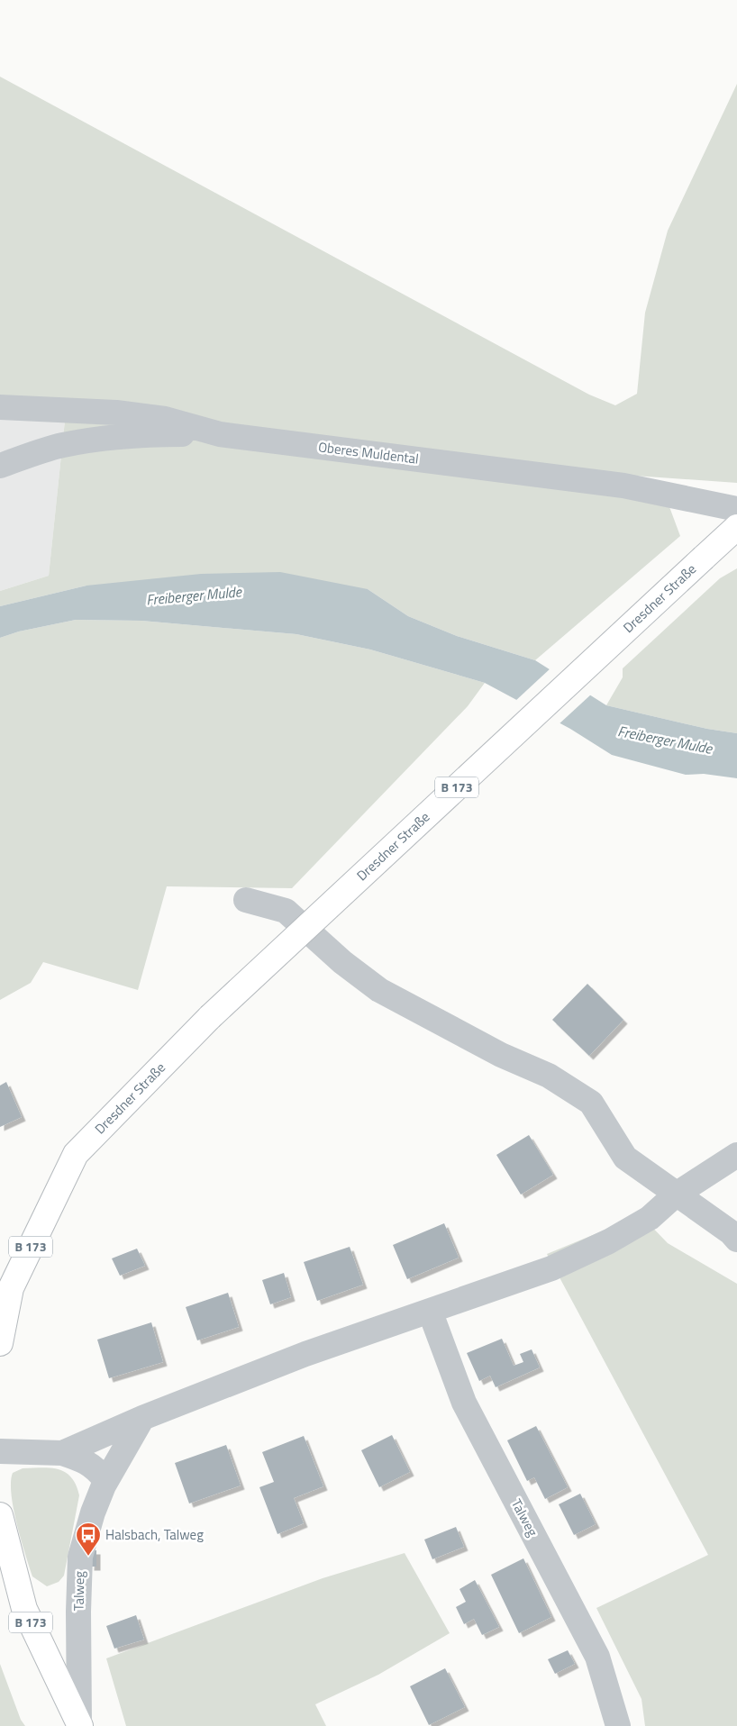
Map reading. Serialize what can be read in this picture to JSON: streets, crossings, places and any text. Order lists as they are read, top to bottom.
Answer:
{
  "streets": {
    "main road": ["Dresdner Straße", "B 173"],
    "street": ["Oberes Muldental", "Talweg"]
  },
  "crossings": [
    ["Dresdner Straße", "B 173"],
    ["B 173", "Talweg"]
  ],
  "water": ["Freiberger Mulde"],
  "places": {
    "bus stop": ["Halsbach, Talweg"]
  }
}
